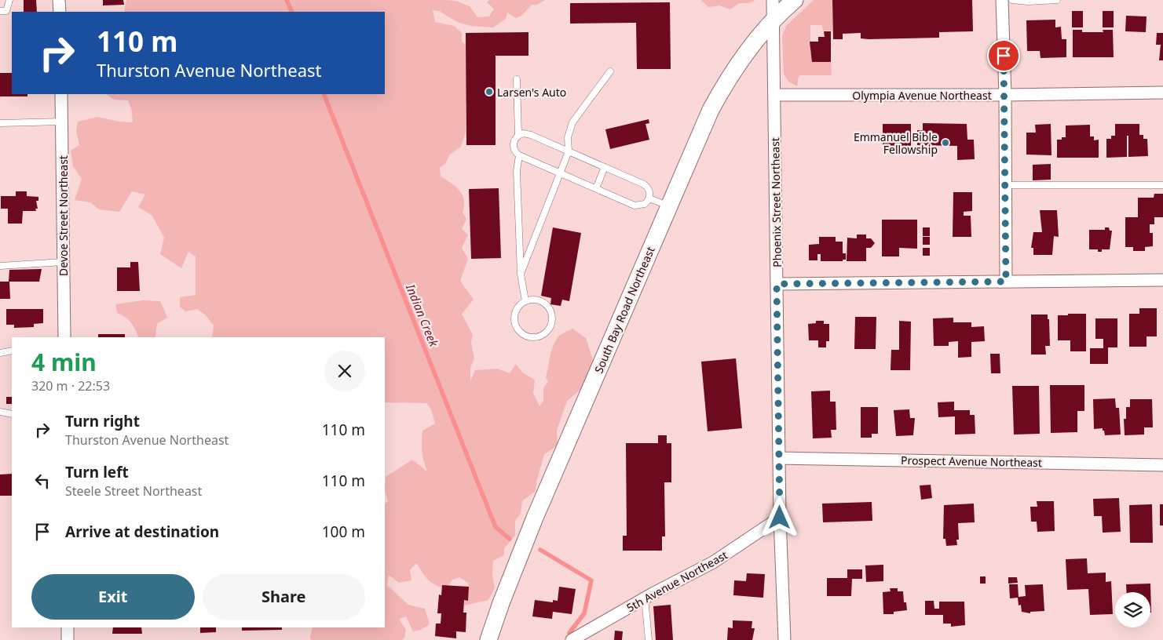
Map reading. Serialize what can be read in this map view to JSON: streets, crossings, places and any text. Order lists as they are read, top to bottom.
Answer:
{
  "streets": {
    "street": [
      "Olympia Avenue Northeast",
      "Phoenix Street Northeast",
      "Devoe Street Northeast",
      "South Bay Road Northeast",
      "Prospect Avenue Northeast",
      "5th Avenue Northeast"
    ]
  },
  "crossings": [
    ["Olympia Avenue Northeast", "Phoenix Street Northeast"],
    ["Phoenix Street Northeast", "South Bay Road Northeast"],
    ["Phoenix Street Northeast", "Prospect Avenue Northeast"],
    ["Phoenix Street Northeast", "5th Avenue Northeast"]
  ],
  "water": ["Indian Creek"],
  "places": ["Larsen's Auto", "Emmanuel Bible Fellowship"],
  "page": {
    "turn": ["110 m", "Thurston Avenue Northeast"],
    "heading": ["4 min", "320 m · 22:53"],
    "list": [
      {
        "name": "Turn right",
        "note": "Thurston Avenue Northeast",
        "value": "110 m"
      },
      {
        "name": "Turn left",
        "note": "Steele Street Northeast",
        "value": "110 m"
      },
      {
        "name": "Arrive at destination",
        "value": "100 m"
      }
    ],
    "buttons": ["Exit", "Share"]
  }
}
